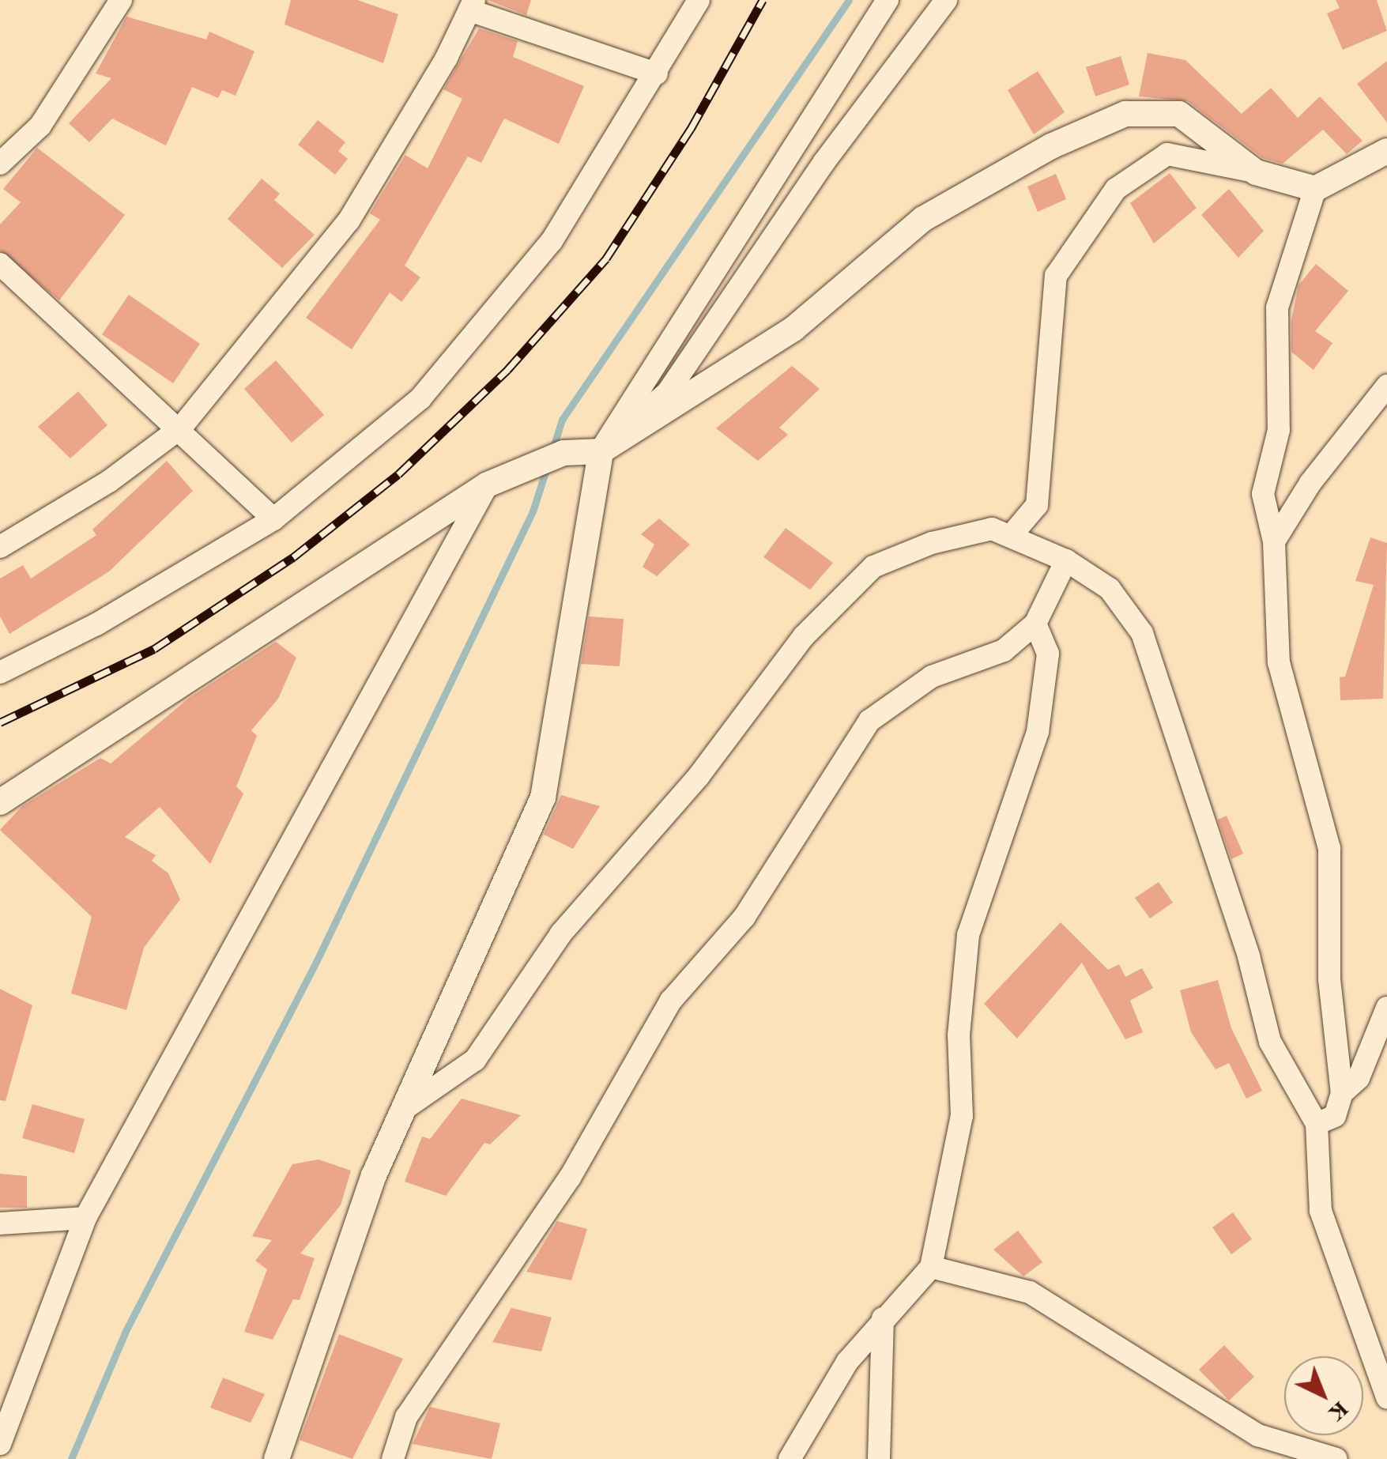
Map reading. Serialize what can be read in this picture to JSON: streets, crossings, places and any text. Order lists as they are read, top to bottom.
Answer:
{
  "north": "bottom right"
}
